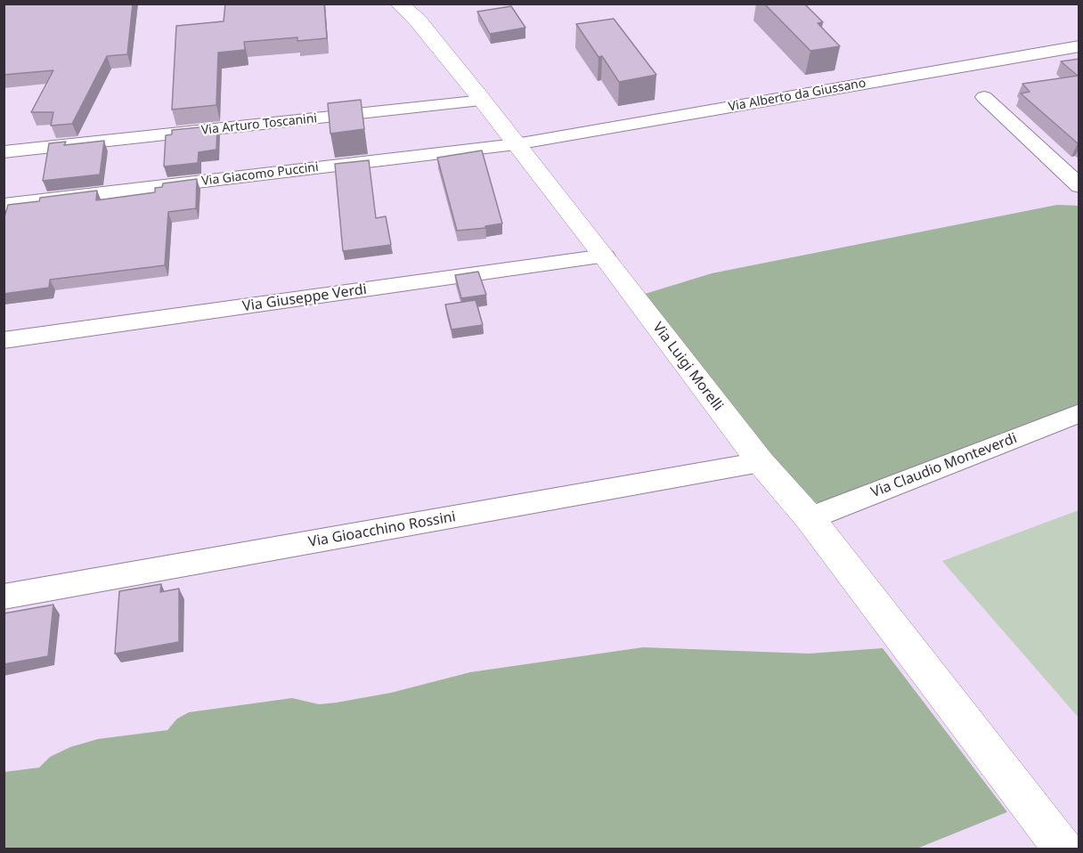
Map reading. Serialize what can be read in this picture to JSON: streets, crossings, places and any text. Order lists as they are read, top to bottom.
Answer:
{
  "streets": {
    "main road": ["Via Luigi Morelli"],
    "street": [
      "Via Alberto da Giussano",
      "Via Arturo Toscanini",
      "Via Giacomo Puccini",
      "Via Giuseppe Verdi",
      "Via Claudio Monteverdi",
      "Via Gioacchino Rossini"
    ]
  },
  "crossings": [
    ["Via Alberto da Giussano", "Via Giacomo Puccini"],
    ["Via Alberto da Giussano", "Via Luigi Morelli"],
    ["Via Arturo Toscanini", "Via Luigi Morelli"],
    ["Via Giacomo Puccini", "Via Luigi Morelli"],
    ["Via Giuseppe Verdi", "Via Luigi Morelli"],
    ["Via Luigi Morelli", "Via Claudio Monteverdi"],
    ["Via Luigi Morelli", "Via Gioacchino Rossini"]
  ]
}
